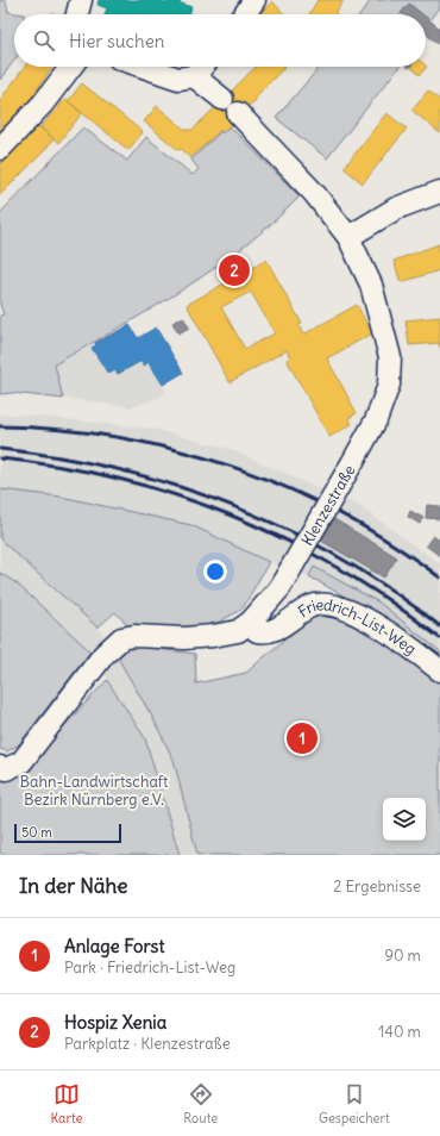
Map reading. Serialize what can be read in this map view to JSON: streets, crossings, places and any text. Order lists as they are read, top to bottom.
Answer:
{
  "streets": {
    "street": ["Klenzestraße", "Friedrich-List-Weg"]
  },
  "crossings": [
    ["Klenzestraße", "Friedrich-List-Weg"]
  ],
  "parks": ["Bahn-Landwirtschaft Bezirk Nürnberg e.V."],
  "scale_bar": "50 m",
  "page": {
    "search": "Hier suchen",
    "pins": ["2", "1"],
    "scale": "50 m",
    "heading": ["In der Nähe", "2 Ergebnisse"],
    "list": [
      {
        "mark": "1",
        "name": "Anlage Forst",
        "note": "Park · Friedrich-List-Weg",
        "value": "90 m"
      },
      {
        "mark": "2",
        "name": "Hospiz Xenia",
        "note": "Parkplatz · Klenzestraße",
        "value": "140 m"
      }
    ],
    "nav": ["Karte", "Route", "Gespeichert"]
  }
}
